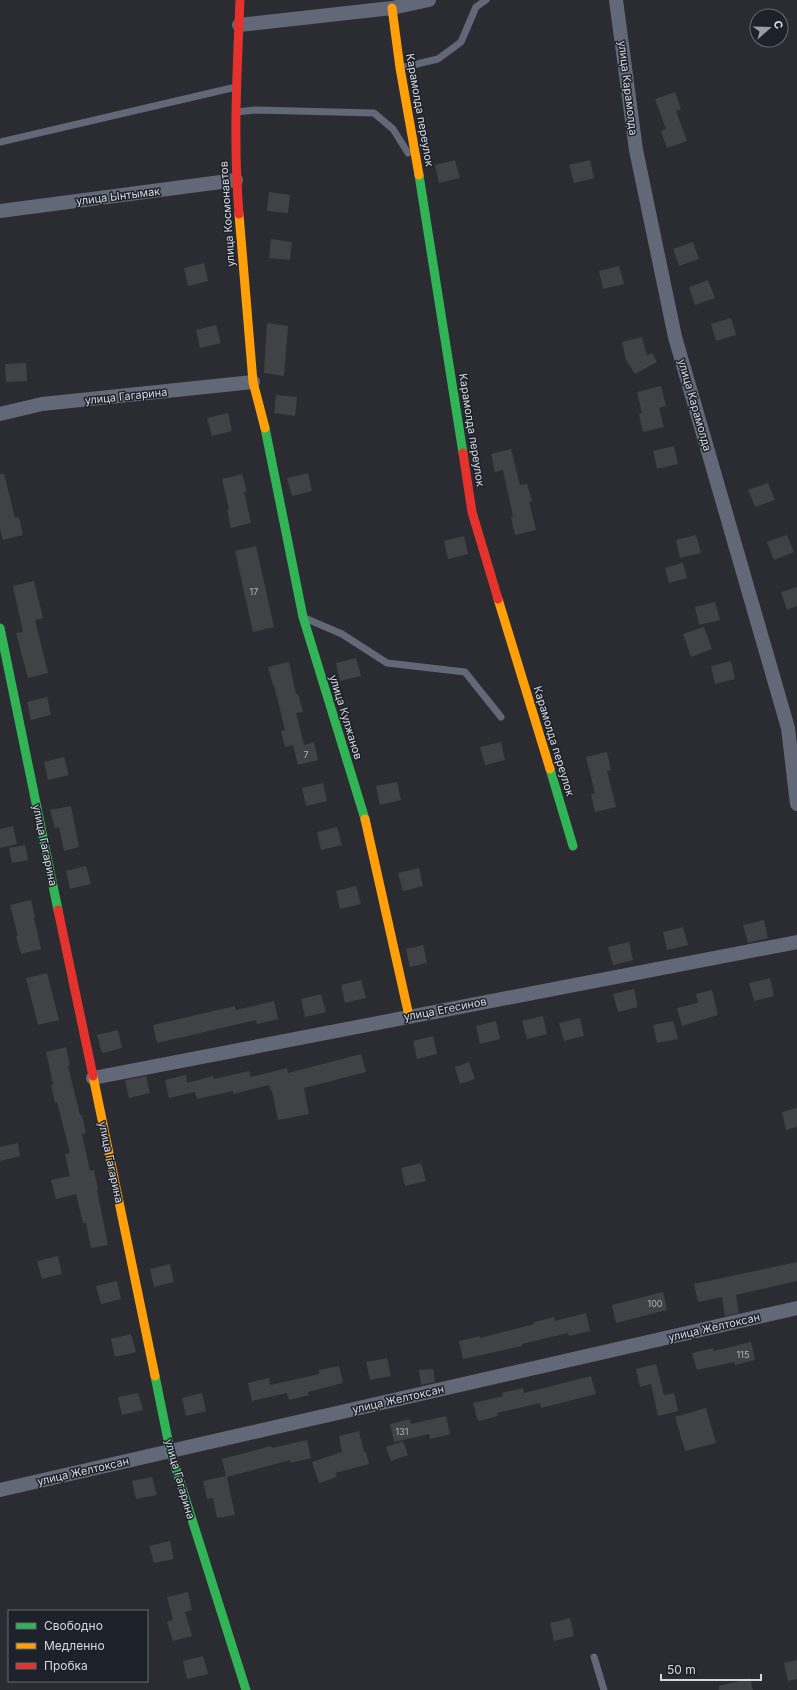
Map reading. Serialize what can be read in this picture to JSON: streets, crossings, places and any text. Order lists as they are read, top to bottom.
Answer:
{
  "streets": {
    "street": [
      "улица Карамолда",
      "Карамолда переулок",
      "улица Ынтымак",
      "улица Космонавтов",
      "улица Гагарина",
      "улица Кулжанов",
      "улица Егесинов",
      "улица Желтоксан"
    ]
  },
  "crossings": [
    ["улица Ынтымак", "улица Космонавтов"],
    ["улица Космонавтов", "улица Гагарина"],
    ["улица Космонавтов", "улица Кулжанов"],
    ["улица Гагарина", "улица Егесинов"],
    ["улица Гагарина", "улица Желтоксан"],
    ["улица Кулжанов", "улица Егесинов"]
  ],
  "house_numbers": [
    "17",
    "7",
    "100",
    "115",
    "131"
  ],
  "legend": ["Свободно", "Медленно", "Пробка"],
  "scale_bar": "50 m",
  "north": "right"
}
